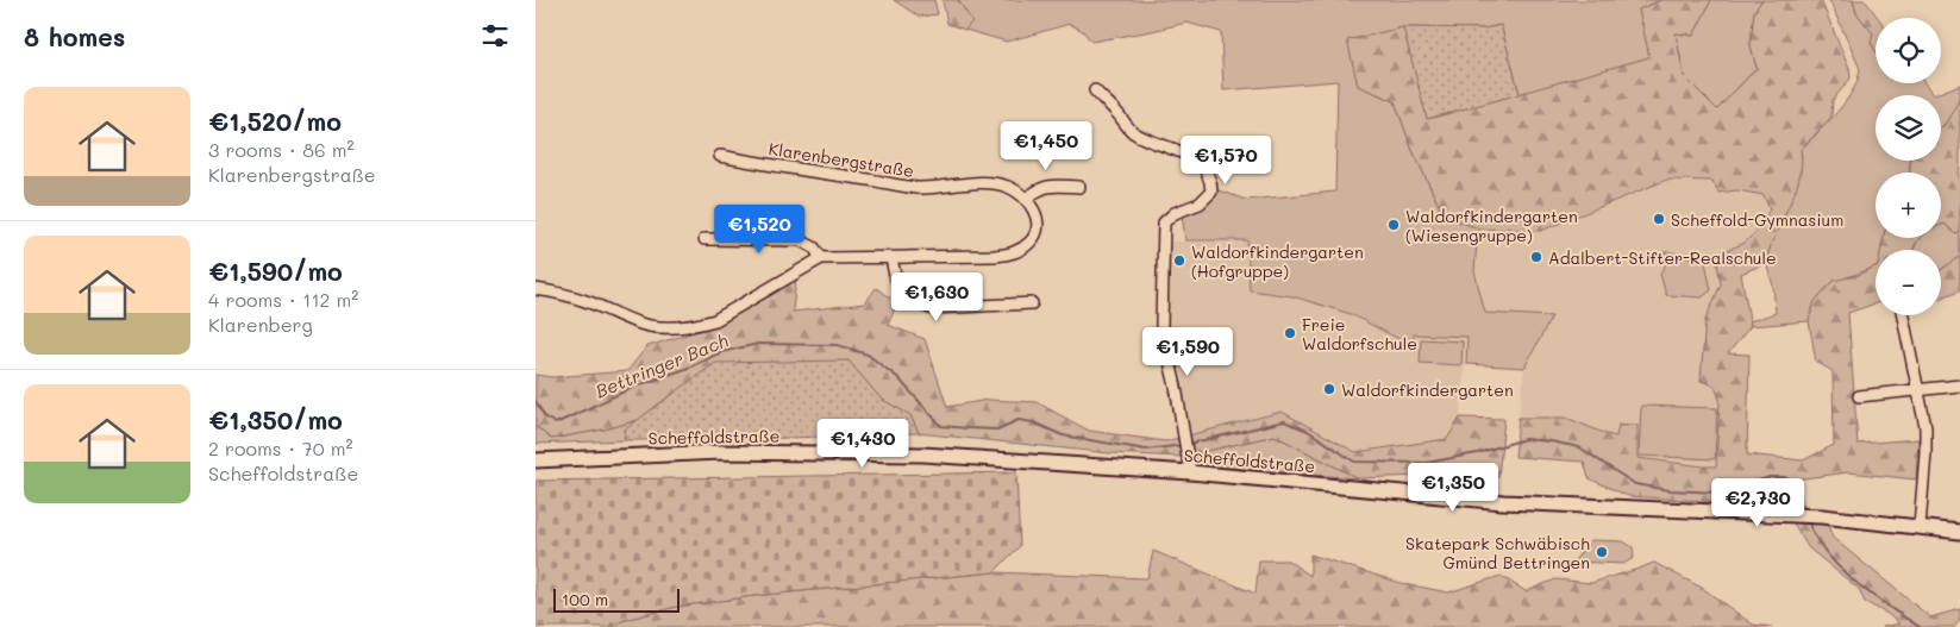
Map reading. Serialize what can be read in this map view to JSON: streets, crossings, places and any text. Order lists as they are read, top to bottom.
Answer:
{
  "streets": {
    "main road": ["Scheffoldstraße"],
    "street": ["Klarenbergstraße"]
  },
  "water": ["Bettringer Bach"],
  "places": [
    "Scheffold-Gymnasium",
    "Waldorfkindergarten (Wiesengruppe)",
    "Adalbert-Stifter-Realschule",
    "Waldorfkindergarten (Hofgruppe)",
    "Freie Waldorfschule",
    "Waldorfkindergarten",
    "Skatepark Schwäbisch Gmünd Bettringen"
  ],
  "scale_bar": "100 m",
  "page": {
    "heading": "8 homes",
    "map_buttons": ["+", "−"],
    "list": [
      {
        "name": "€1,520/mo",
        "note": "3 rooms · 86 m² · Klarenbergstraße"
      },
      {
        "name": "€1,590/mo",
        "note": "4 rooms · 112 m² · Klarenberg"
      },
      {
        "name": "€1,350/mo",
        "note": "2 rooms · 70 m² · Scheffoldstraße"
      }
    ],
    "price": [
      "€1,450",
      "€1,570",
      "€1,520",
      "€1,630",
      "€1,590",
      "€1,430",
      "€1,350",
      "€2,730"
    ],
    "scale": "100 m"
  }
}
